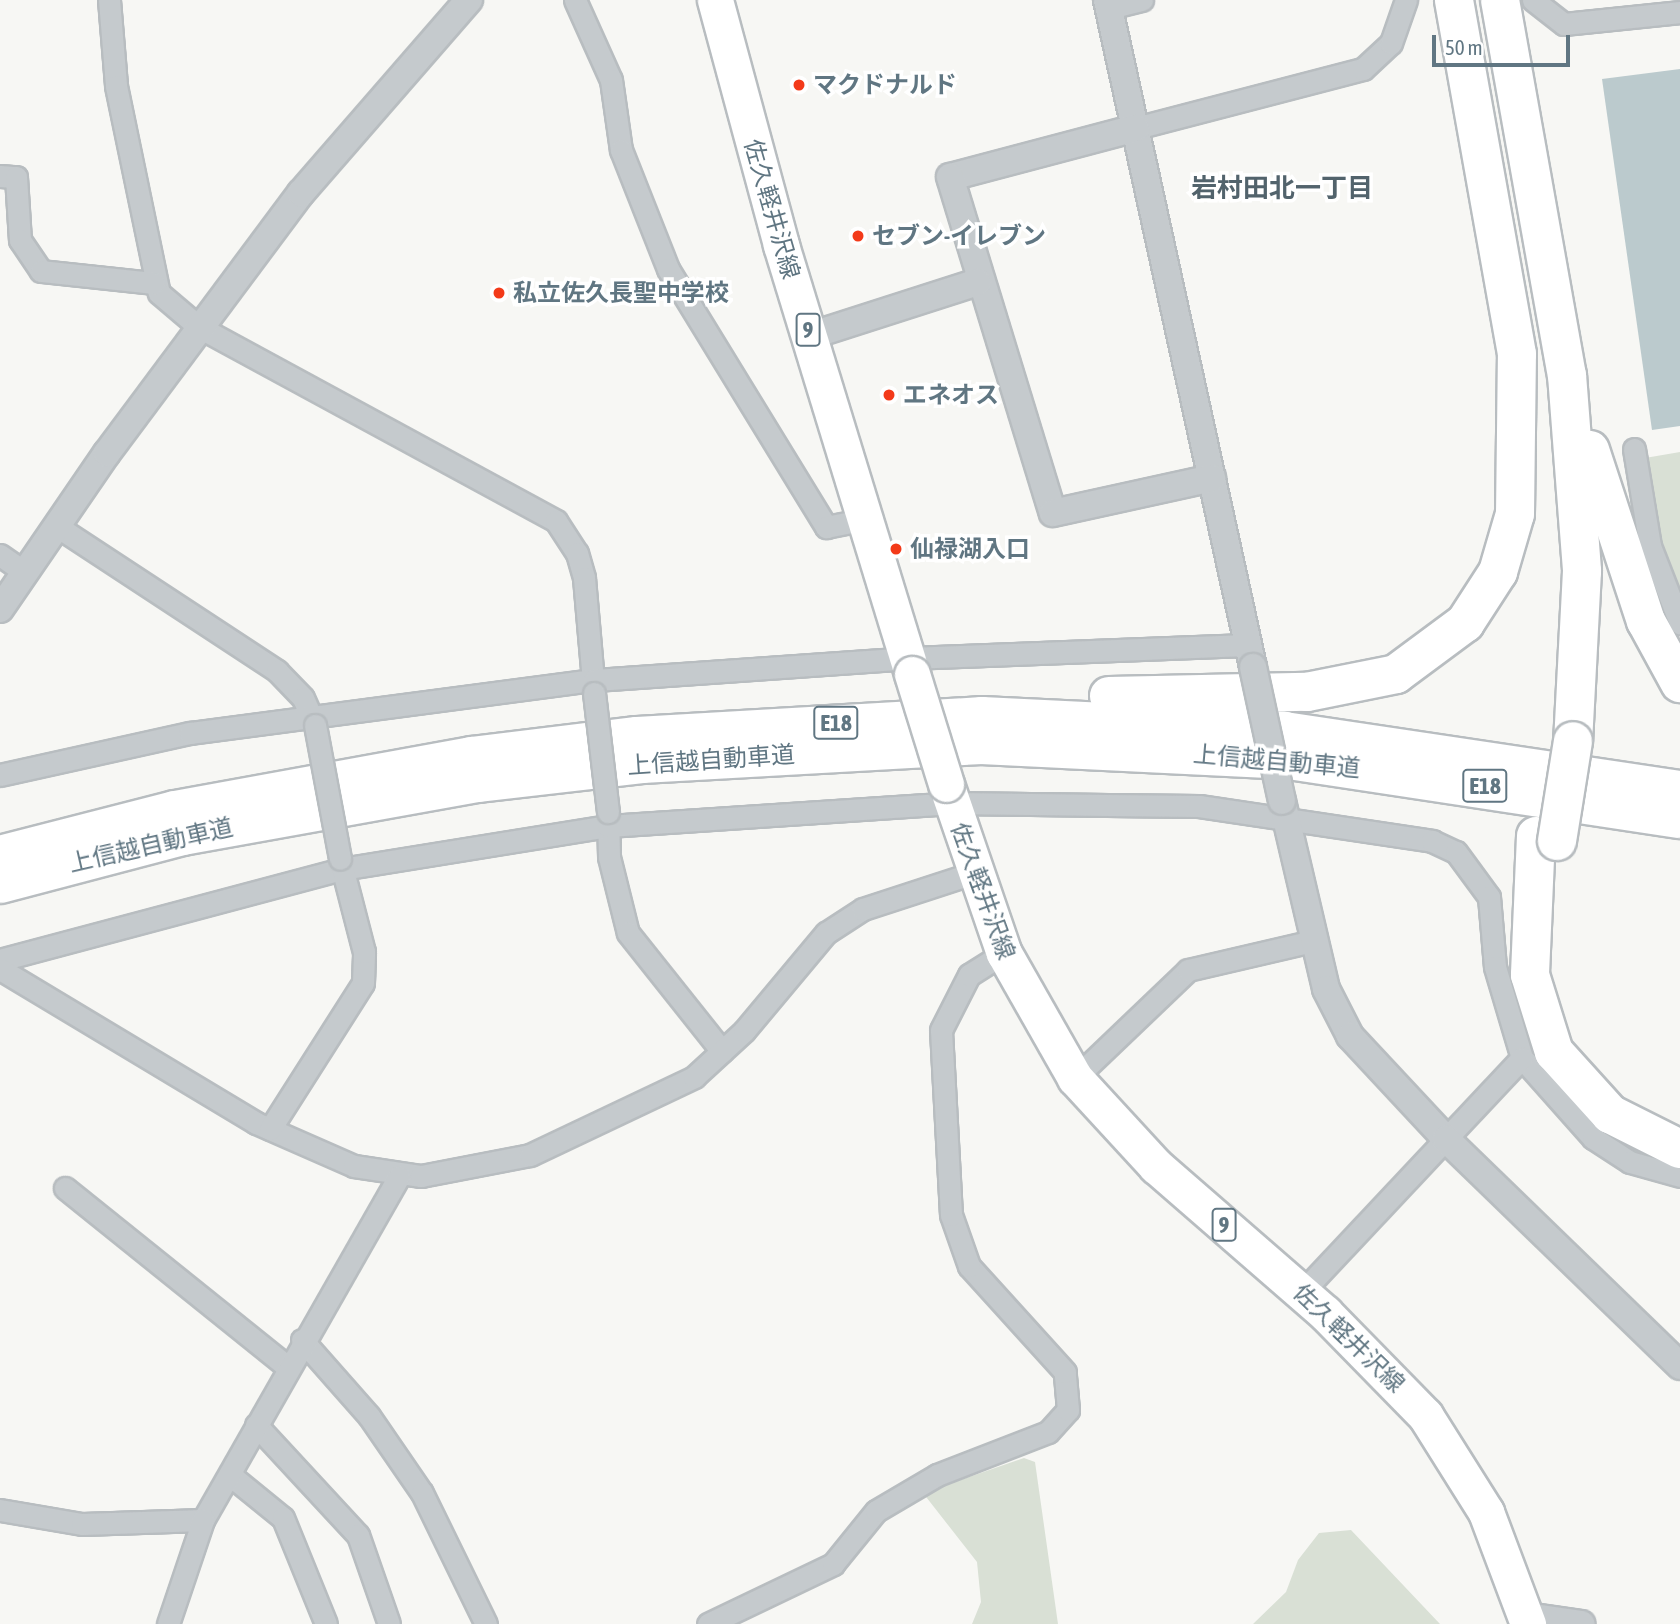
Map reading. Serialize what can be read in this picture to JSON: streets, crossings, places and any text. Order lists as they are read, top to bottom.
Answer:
{
  "streets": {
    "highway": ["E18", "上信越自動車道"],
    "main road": ["佐久軽井沢線", "9"]
  },
  "districts": ["岩村田北一丁目"],
  "places": [
    "マクドナルド",
    "セブン-イレブン",
    "私立佐久長聖中学校",
    "エネオス",
    "仙禄湖入口"
  ],
  "scale_bar": "50 m"
}
